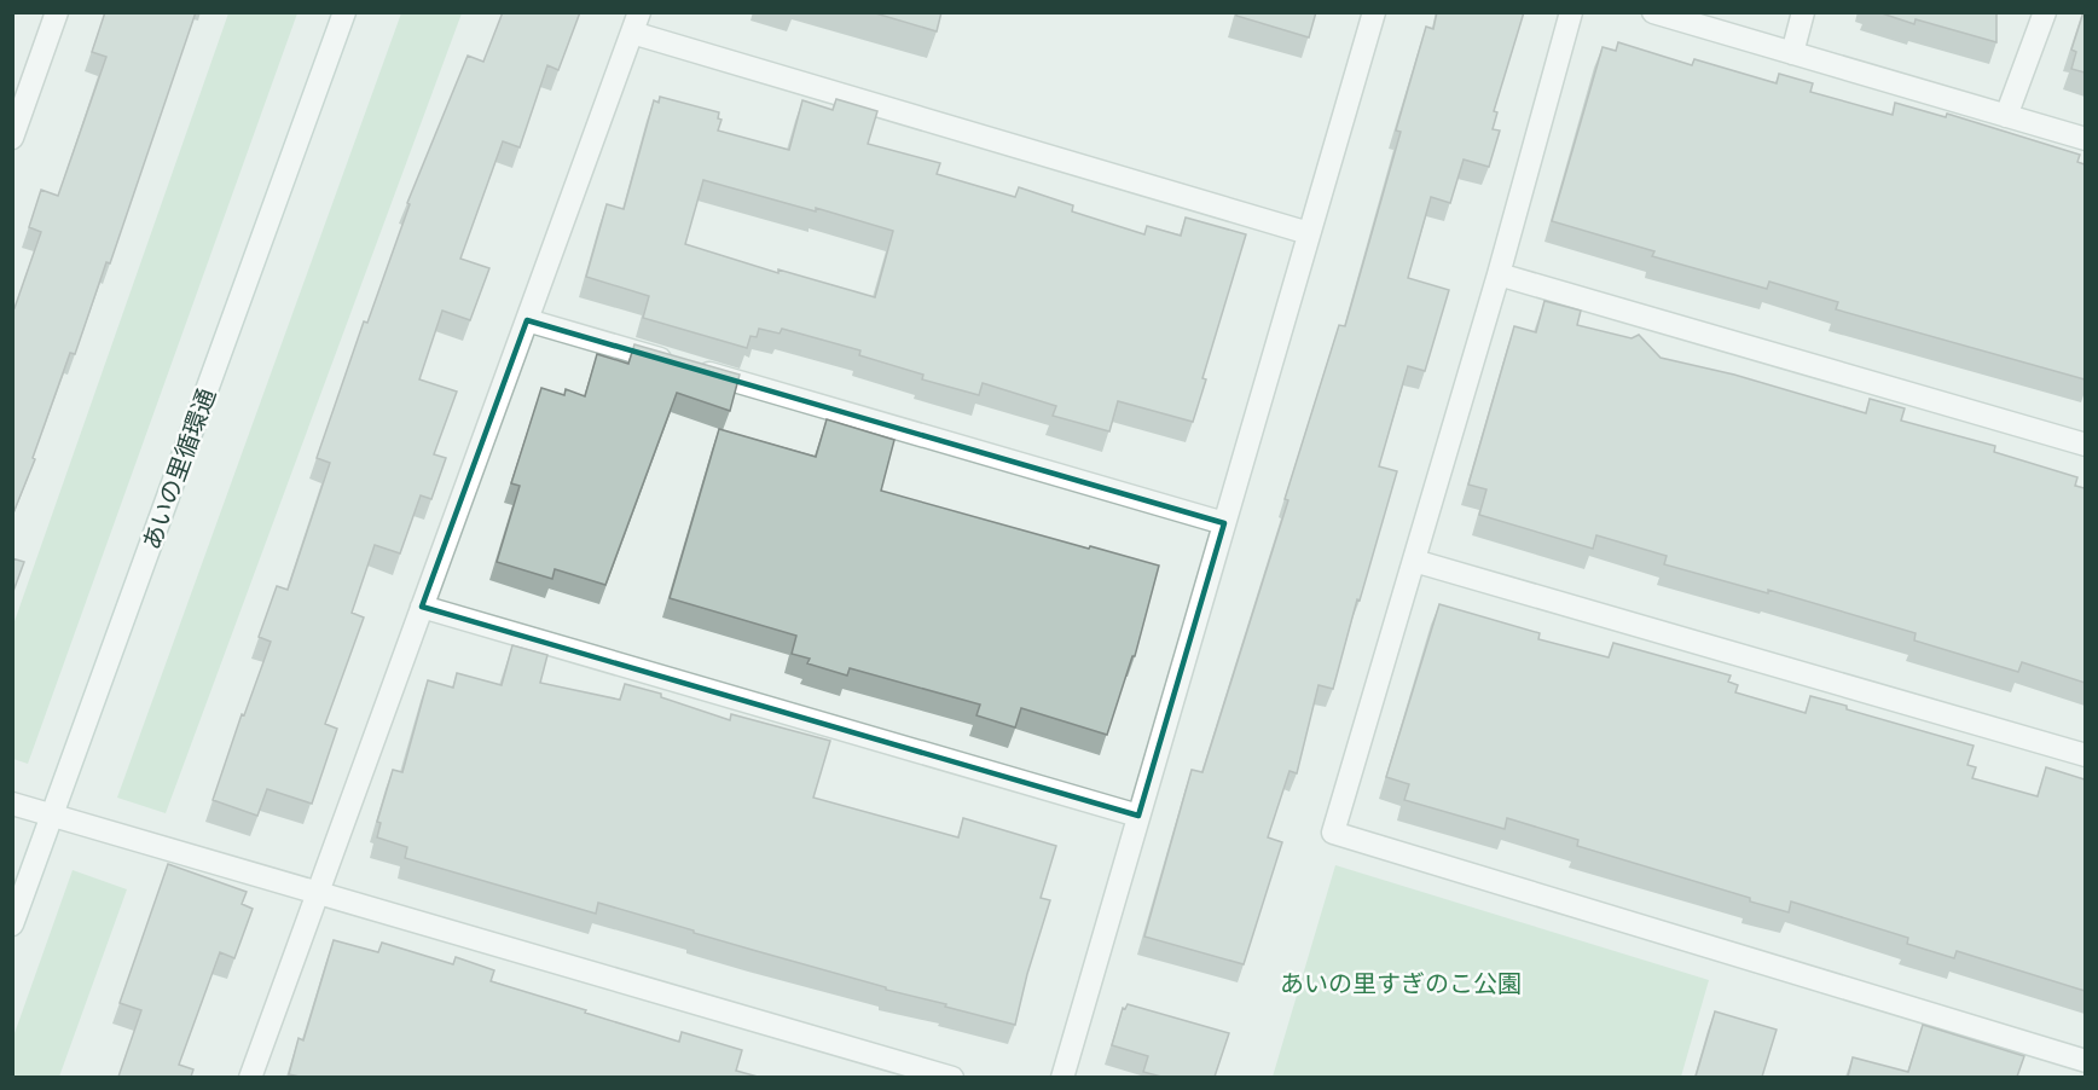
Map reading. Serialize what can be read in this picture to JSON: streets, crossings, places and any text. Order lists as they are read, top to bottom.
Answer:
{
  "streets": {
    "street": ["あいの里循環通"]
  },
  "parks": ["あいの里すぎのこ公園"]
}
